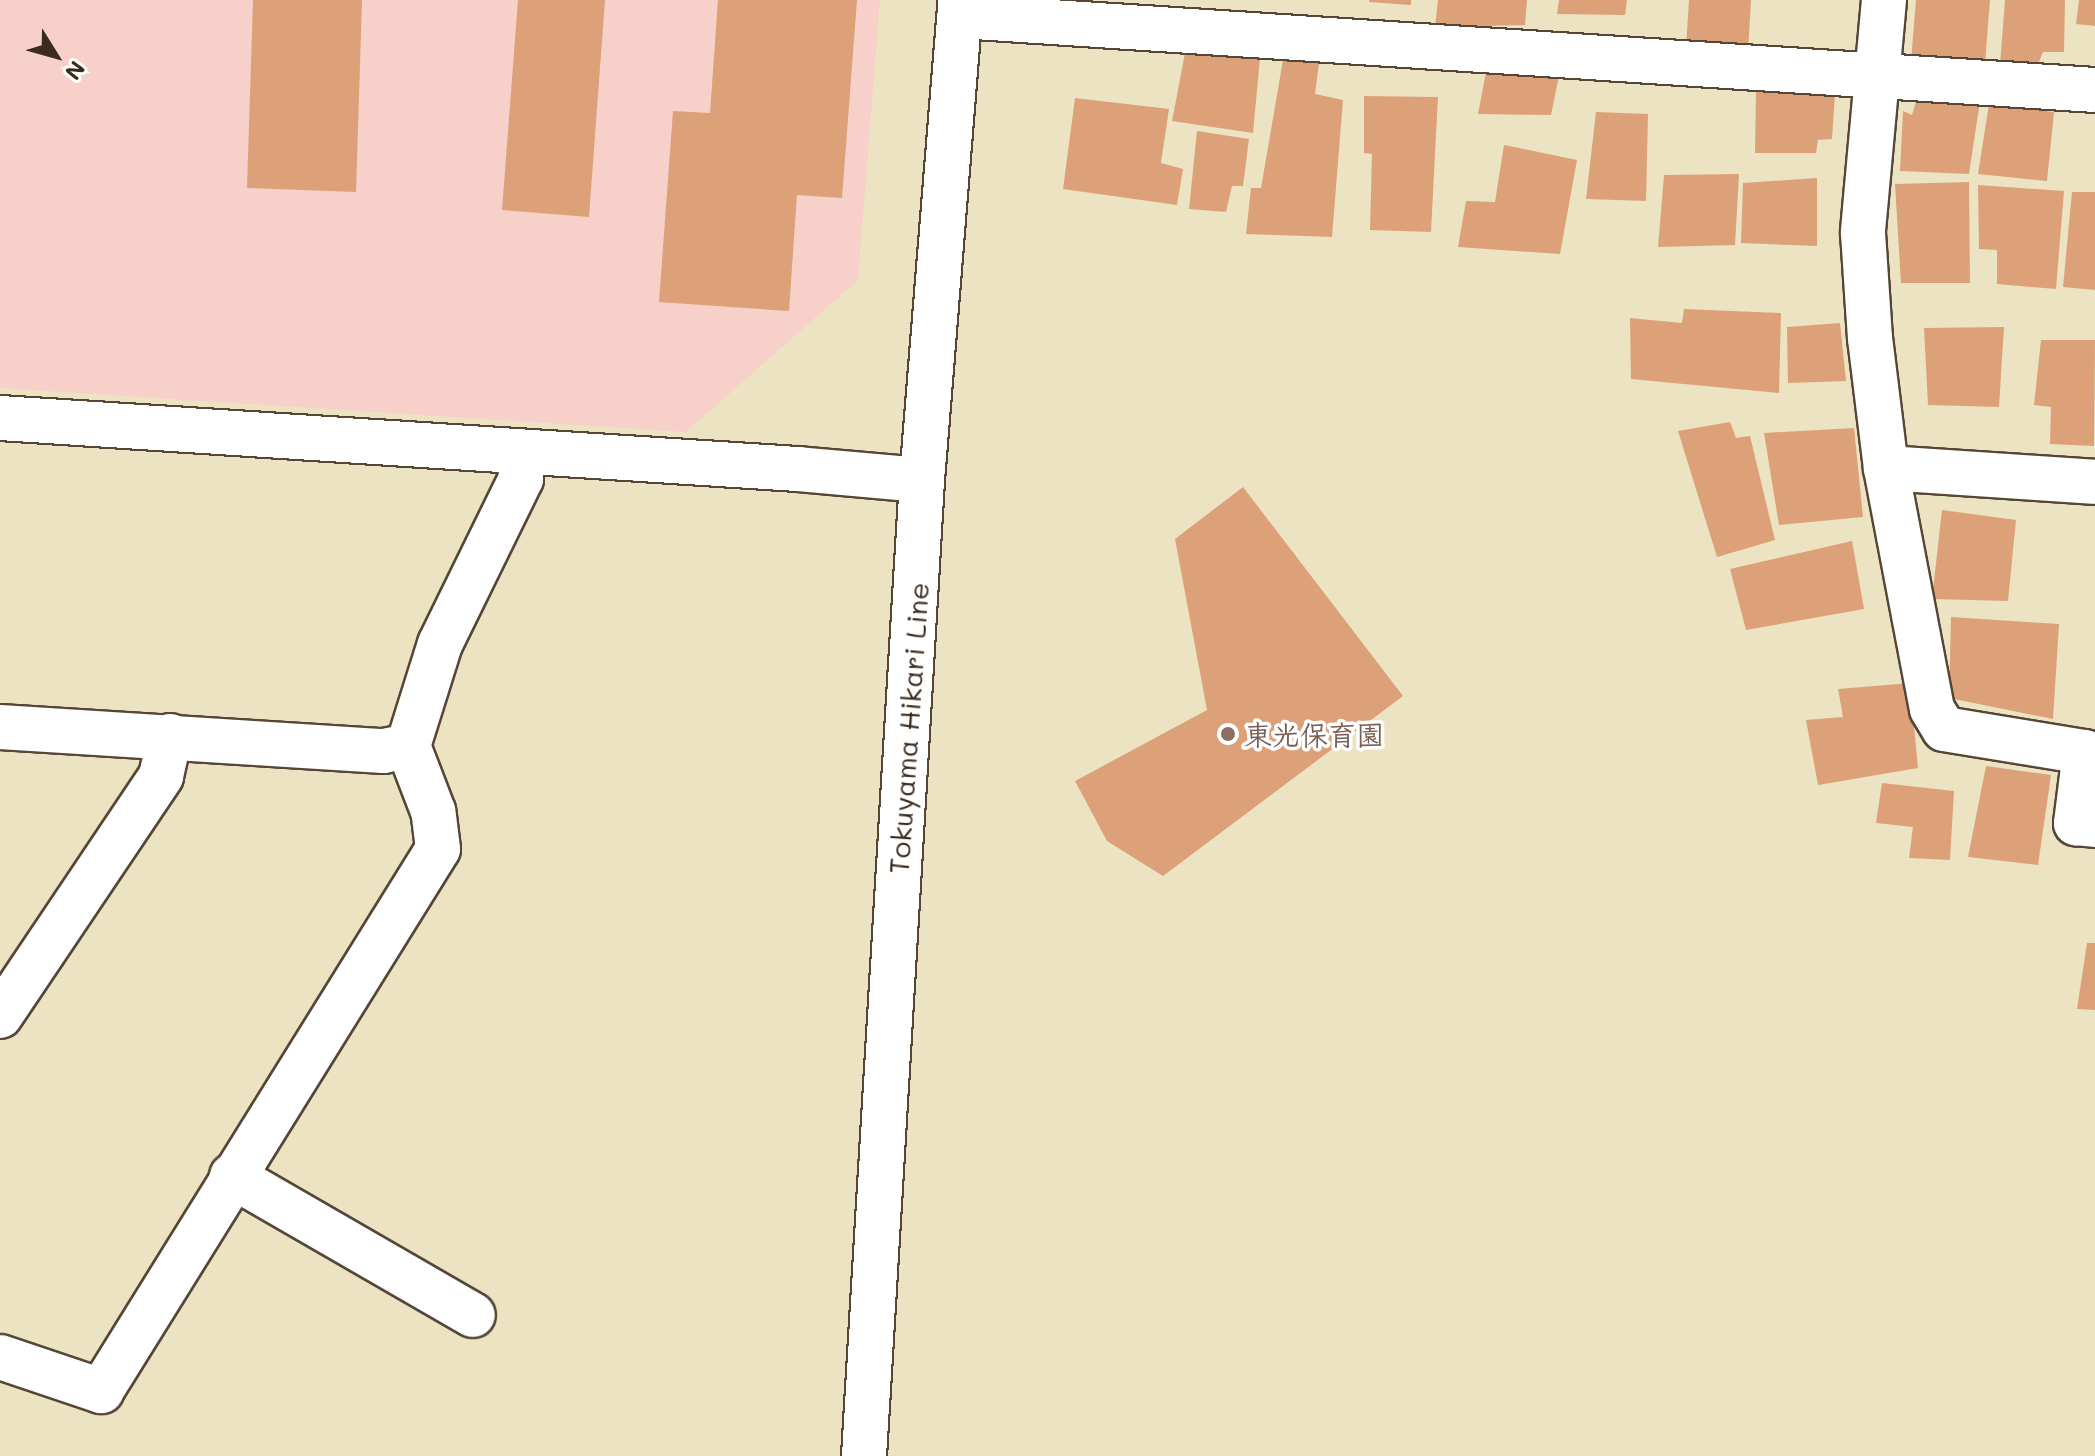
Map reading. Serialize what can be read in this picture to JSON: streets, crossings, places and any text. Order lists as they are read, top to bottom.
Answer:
{
  "streets": {
    "street": ["Tokuyama Hikari Line"]
  },
  "places": ["東光保育園"],
  "north": "bottom right"
}
